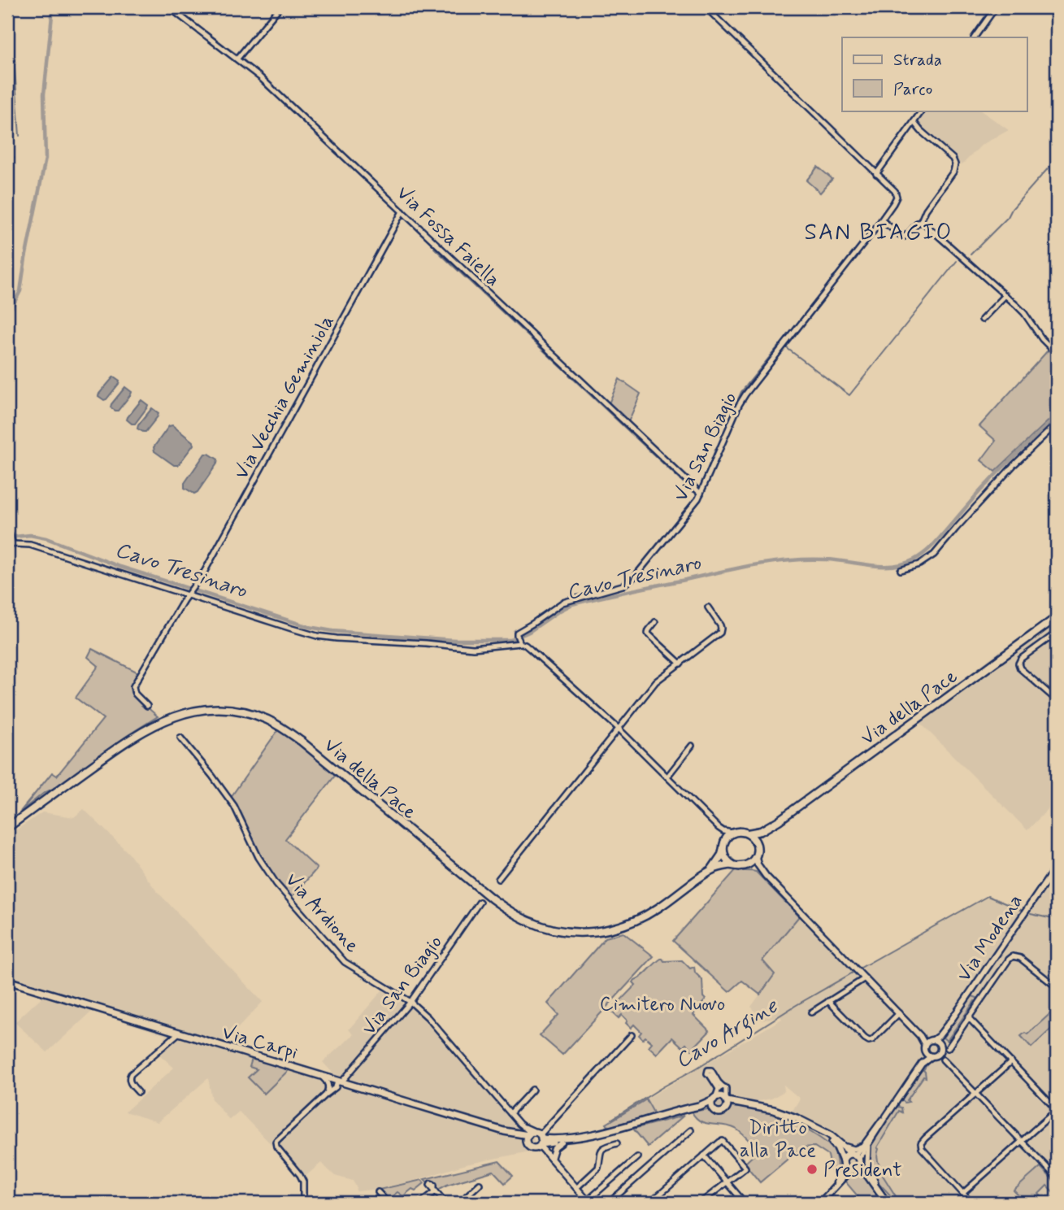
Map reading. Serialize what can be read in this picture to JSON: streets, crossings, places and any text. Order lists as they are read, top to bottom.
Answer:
{
  "streets": {
    "main road": ["Via della Pace", "Via Carpi"],
    "street": [
      "Via Fossa Faiella",
      "Via Vecchia Geminiola",
      "Via San Biagio",
      "Via Ardione",
      "Via Modena"
    ]
  },
  "crossings": [
    ["Via Fossa Faiella", "Via Vecchia Geminiola"],
    ["Via Fossa Faiella", "Via San Biagio"],
    ["Via San Biagio", "Via Ardione"],
    ["Via San Biagio", "Via Carpi"],
    ["Via Ardione", "Via Carpi"]
  ],
  "districts": ["SAN BIAGIO"],
  "water": ["Cavo Tresinaro", "Cavo Argine"],
  "parks": ["Cimitero Nuovo", "Diritto alla Pace"],
  "places": ["President"],
  "legend": ["Strada", "Parco"]
}
